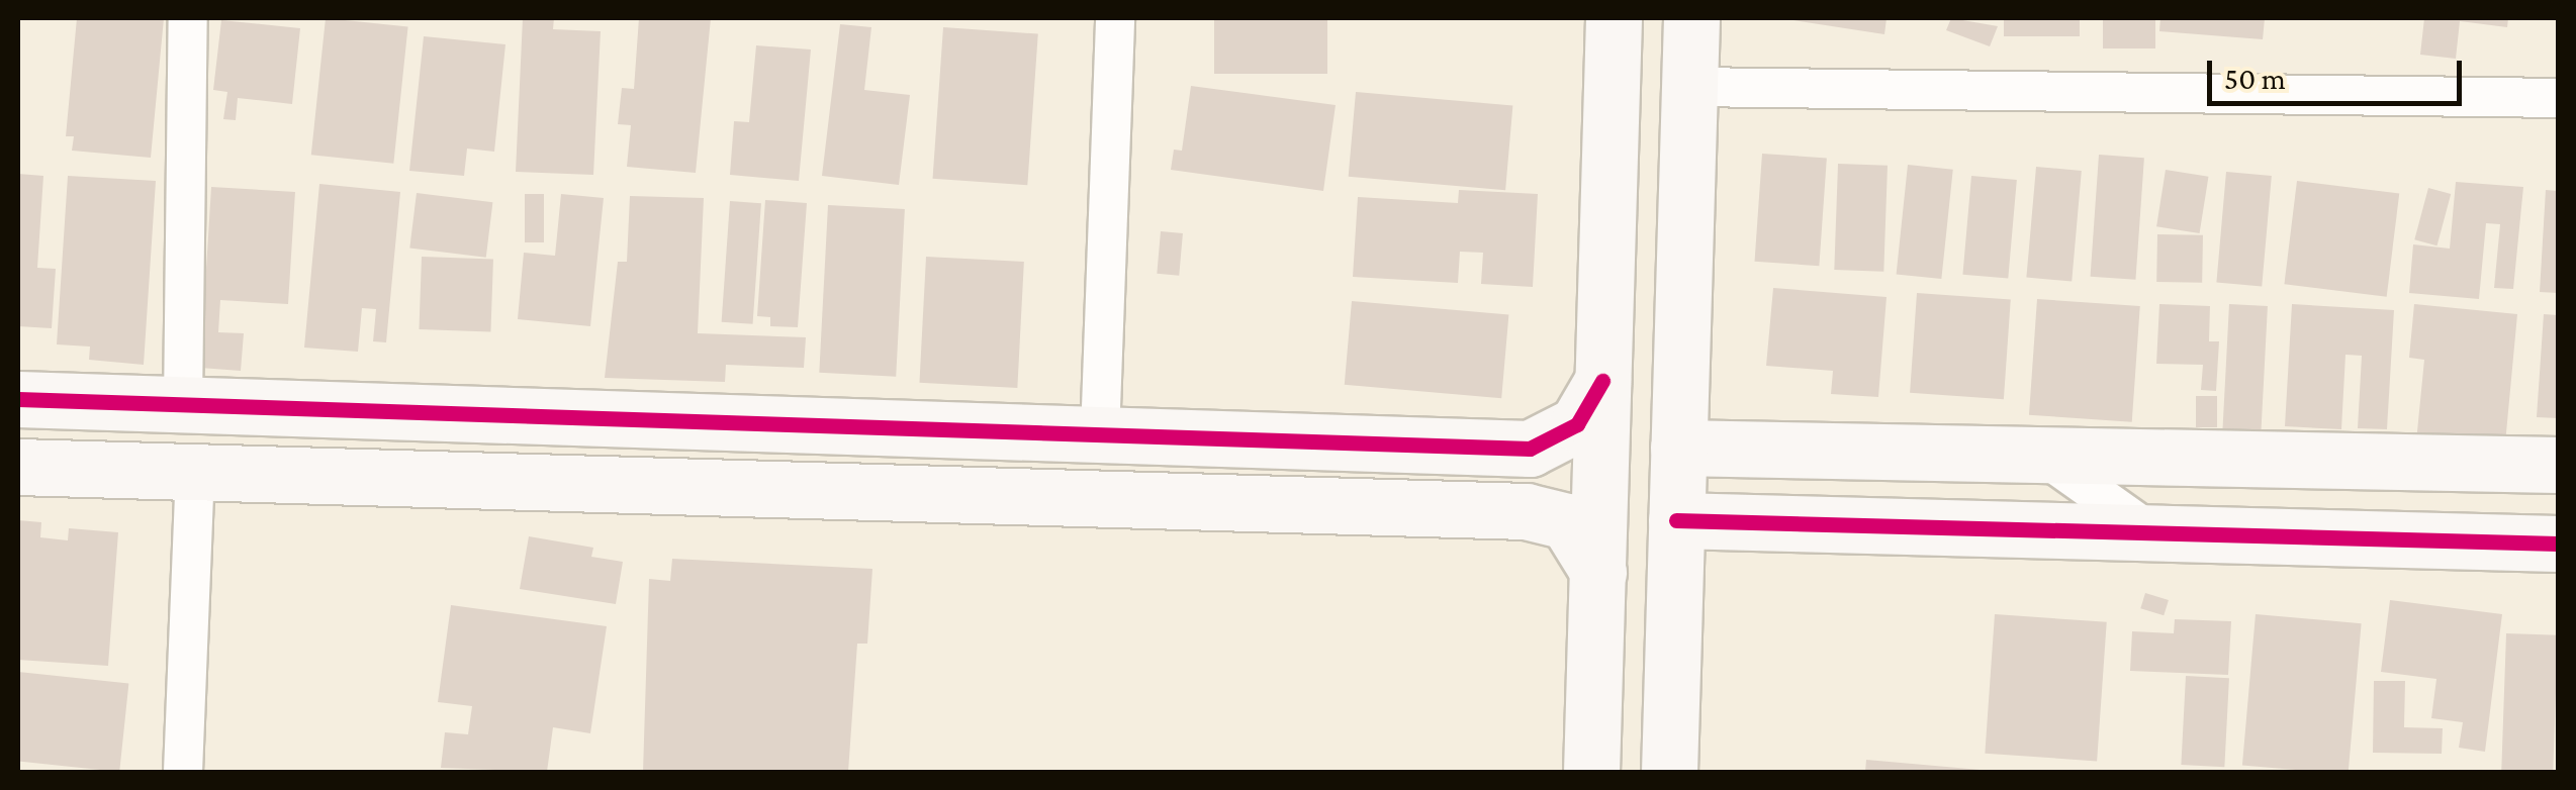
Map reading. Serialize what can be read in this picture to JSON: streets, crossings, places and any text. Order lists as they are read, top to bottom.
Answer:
{
  "scale_bar": "50 m"
}
